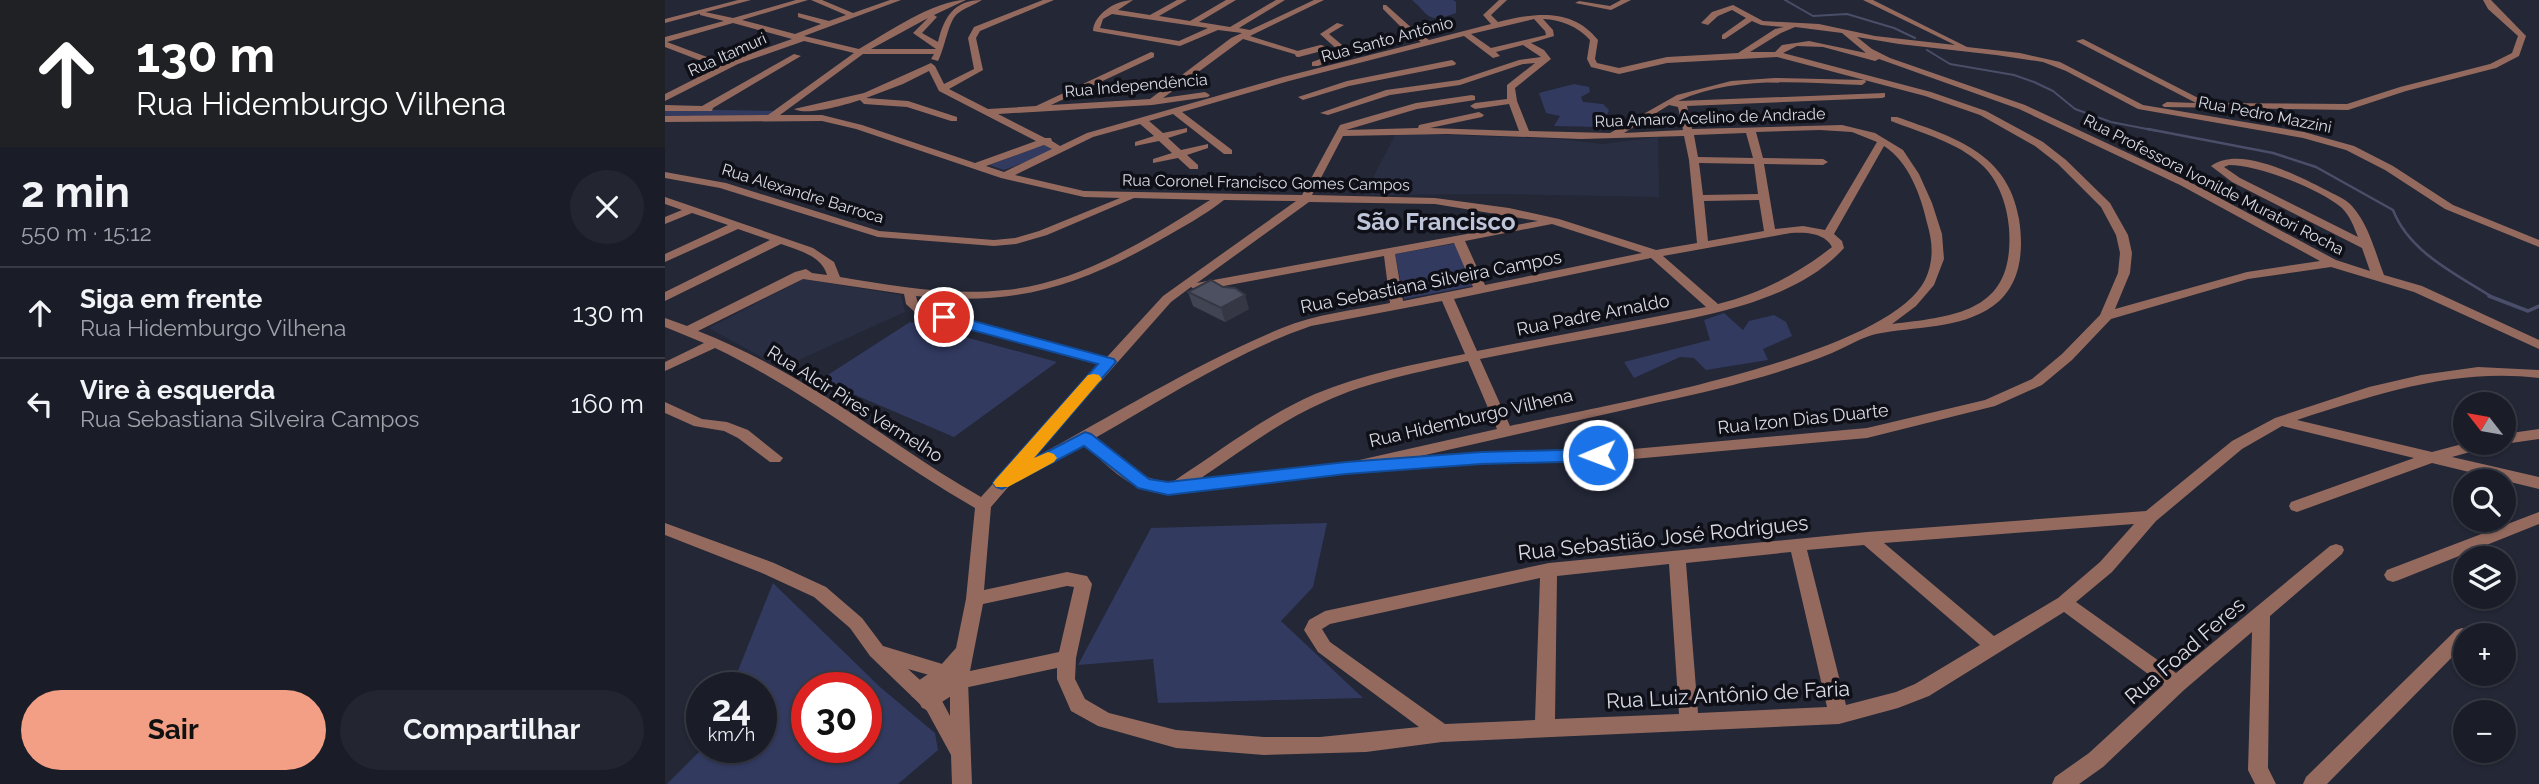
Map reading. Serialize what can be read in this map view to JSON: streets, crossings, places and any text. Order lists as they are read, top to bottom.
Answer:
{
  "streets": {
    "street": [
      "Rua Santo Antônio",
      "Rua Itamuri",
      "Rua Independência",
      "Rua Pedro Mazzini",
      "Rua Amaro Acelino de Andrade",
      "Rua Coronel Francisco Gomes Campos",
      "Rua Professora Ivonilde Muratori Rocha",
      "Rua Alexandre Barroca",
      "Rua Sebastiana Silveira Campos",
      "Rua Padre Arnaldo",
      "Rua Alcir Pires Vermelho",
      "Rua Hidemburgo Vilhena",
      "Rua Izon Dias Duarte",
      "Rua Sebastião José Rodrigues",
      "Rua Foad Feres",
      "Rua Luiz Antônio de Faria"
    ]
  },
  "crossings": [
    ["Rua Santo Antônio", "Rua Independência"],
    ["Rua Amaro Acelino de Andrade", "Rua Hidemburgo Vilhena"],
    ["Rua Coronel Francisco Gomes Campos", "Rua Alexandre Barroca"],
    ["Rua Coronel Francisco Gomes Campos", "Rua Sebastiana Silveira Campos"],
    ["Rua Coronel Francisco Gomes Campos", "Rua Padre Arnaldo"],
    ["Rua Sebastiana Silveira Campos", "Rua Hidemburgo Vilhena"],
    ["Rua Padre Arnaldo", "Rua Hidemburgo Vilhena"],
    ["Rua Hidemburgo Vilhena", "Rua Izon Dias Duarte"],
    ["Rua Sebastião José Rodrigues", "Rua Luiz Antônio de Faria"]
  ],
  "districts": ["São Francisco"],
  "north": "top left",
  "page": {
    "turn": ["130 m", "Rua Hidemburgo Vilhena"],
    "heading": ["2 min", "550 m · 15:12"],
    "list": [
      {
        "name": "Siga em frente",
        "note": "Rua Hidemburgo Vilhena",
        "value": "130 m"
      },
      {
        "name": "Vire à esquerda",
        "note": "Rua Sebastiana Silveira Campos",
        "value": "160 m"
      }
    ],
    "map_buttons": ["+", "−"],
    "speed": "24 km/h",
    "limit": "30",
    "buttons": ["Sair", "Compartilhar"]
  }
}
